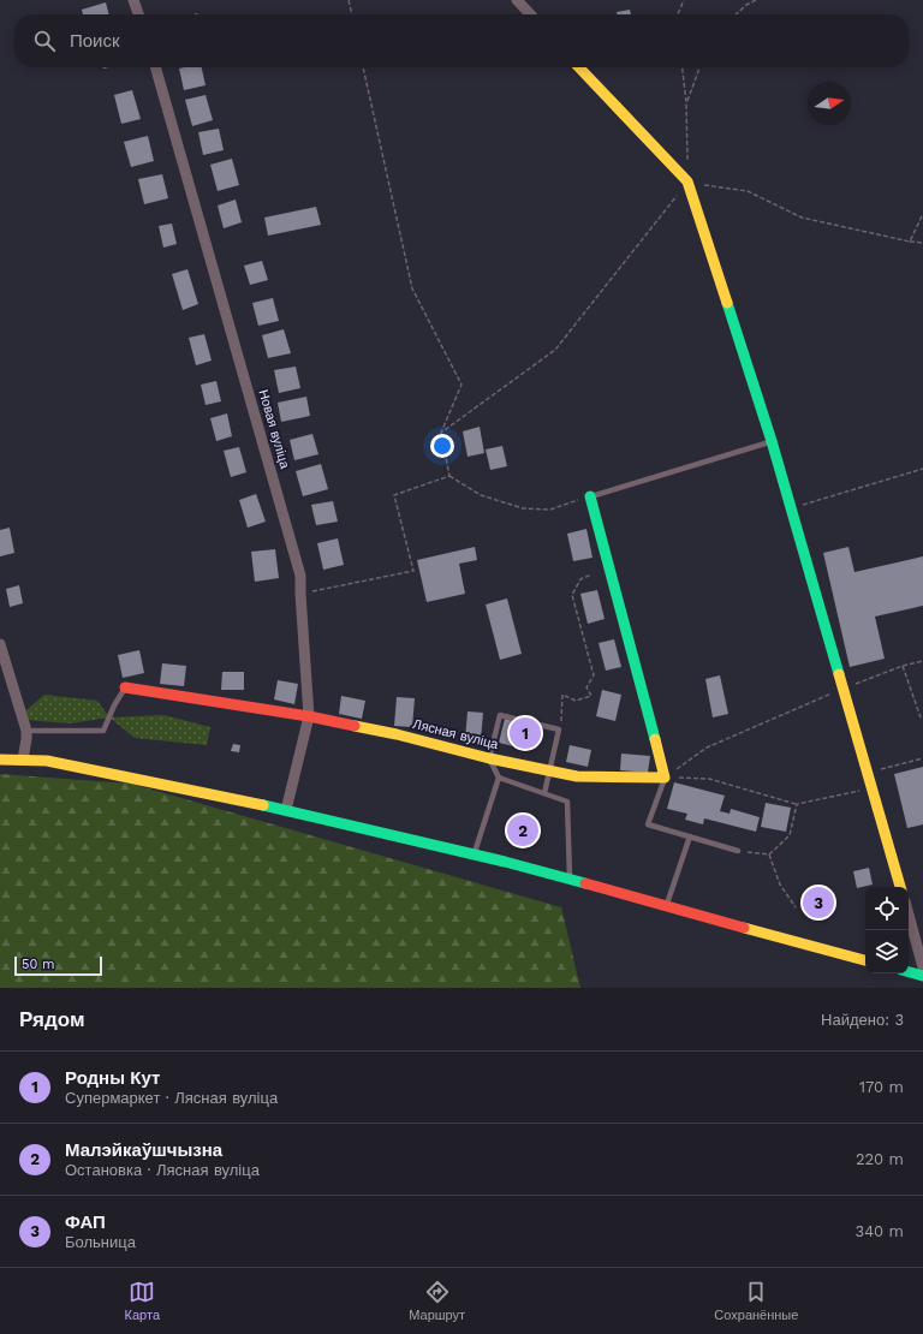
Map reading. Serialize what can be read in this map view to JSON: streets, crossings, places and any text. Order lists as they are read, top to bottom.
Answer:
{
  "streets": {
    "street": ["Новая вуліца", "Лясная вуліца"]
  },
  "crossings": [
    ["Новая вуліца", "Лясная вуліца"]
  ],
  "scale_bar": "50 m",
  "north": "right",
  "page": {
    "search": "Поиск",
    "pins": ["1", "2", "3"],
    "scale": "50 m",
    "heading": ["Рядом", "Найдено: 3"],
    "list": [
      {
        "mark": "1",
        "name": "Родны Кут",
        "note": "Супермаркет · Лясная вуліца",
        "value": "170 m"
      },
      {
        "mark": "2",
        "name": "Малэйкаўшчызна",
        "note": "Остановка · Лясная вуліца",
        "value": "220 m"
      },
      {
        "mark": "3",
        "name": "ФАП",
        "note": "Больница",
        "value": "340 m"
      }
    ],
    "nav": ["Карта", "Маршрут", "Сохранённые"]
  }
}
